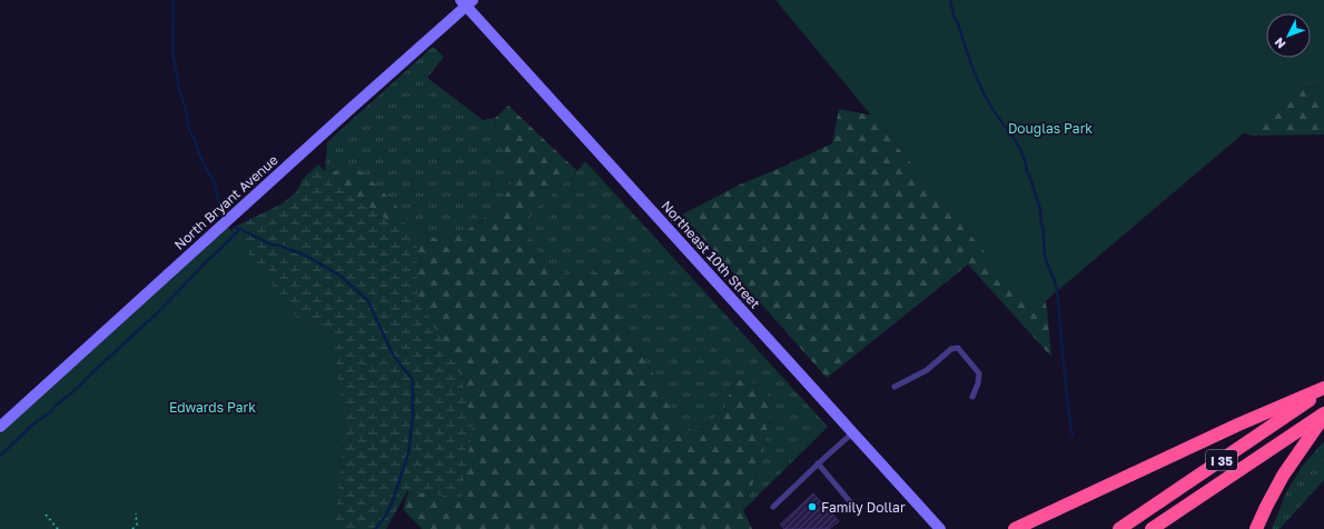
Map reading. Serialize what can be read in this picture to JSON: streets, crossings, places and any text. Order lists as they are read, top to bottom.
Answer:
{
  "streets": {
    "highway": ["I 35"],
    "main road": ["North Bryant Avenue", "Northeast 10th Street"]
  },
  "crossings": [
    ["North Bryant Avenue", "Northeast 10th Street"]
  ],
  "parks": ["Douglas Park", "Edwards Park"],
  "places": ["Family Dollar"],
  "north": "bottom left"
}
